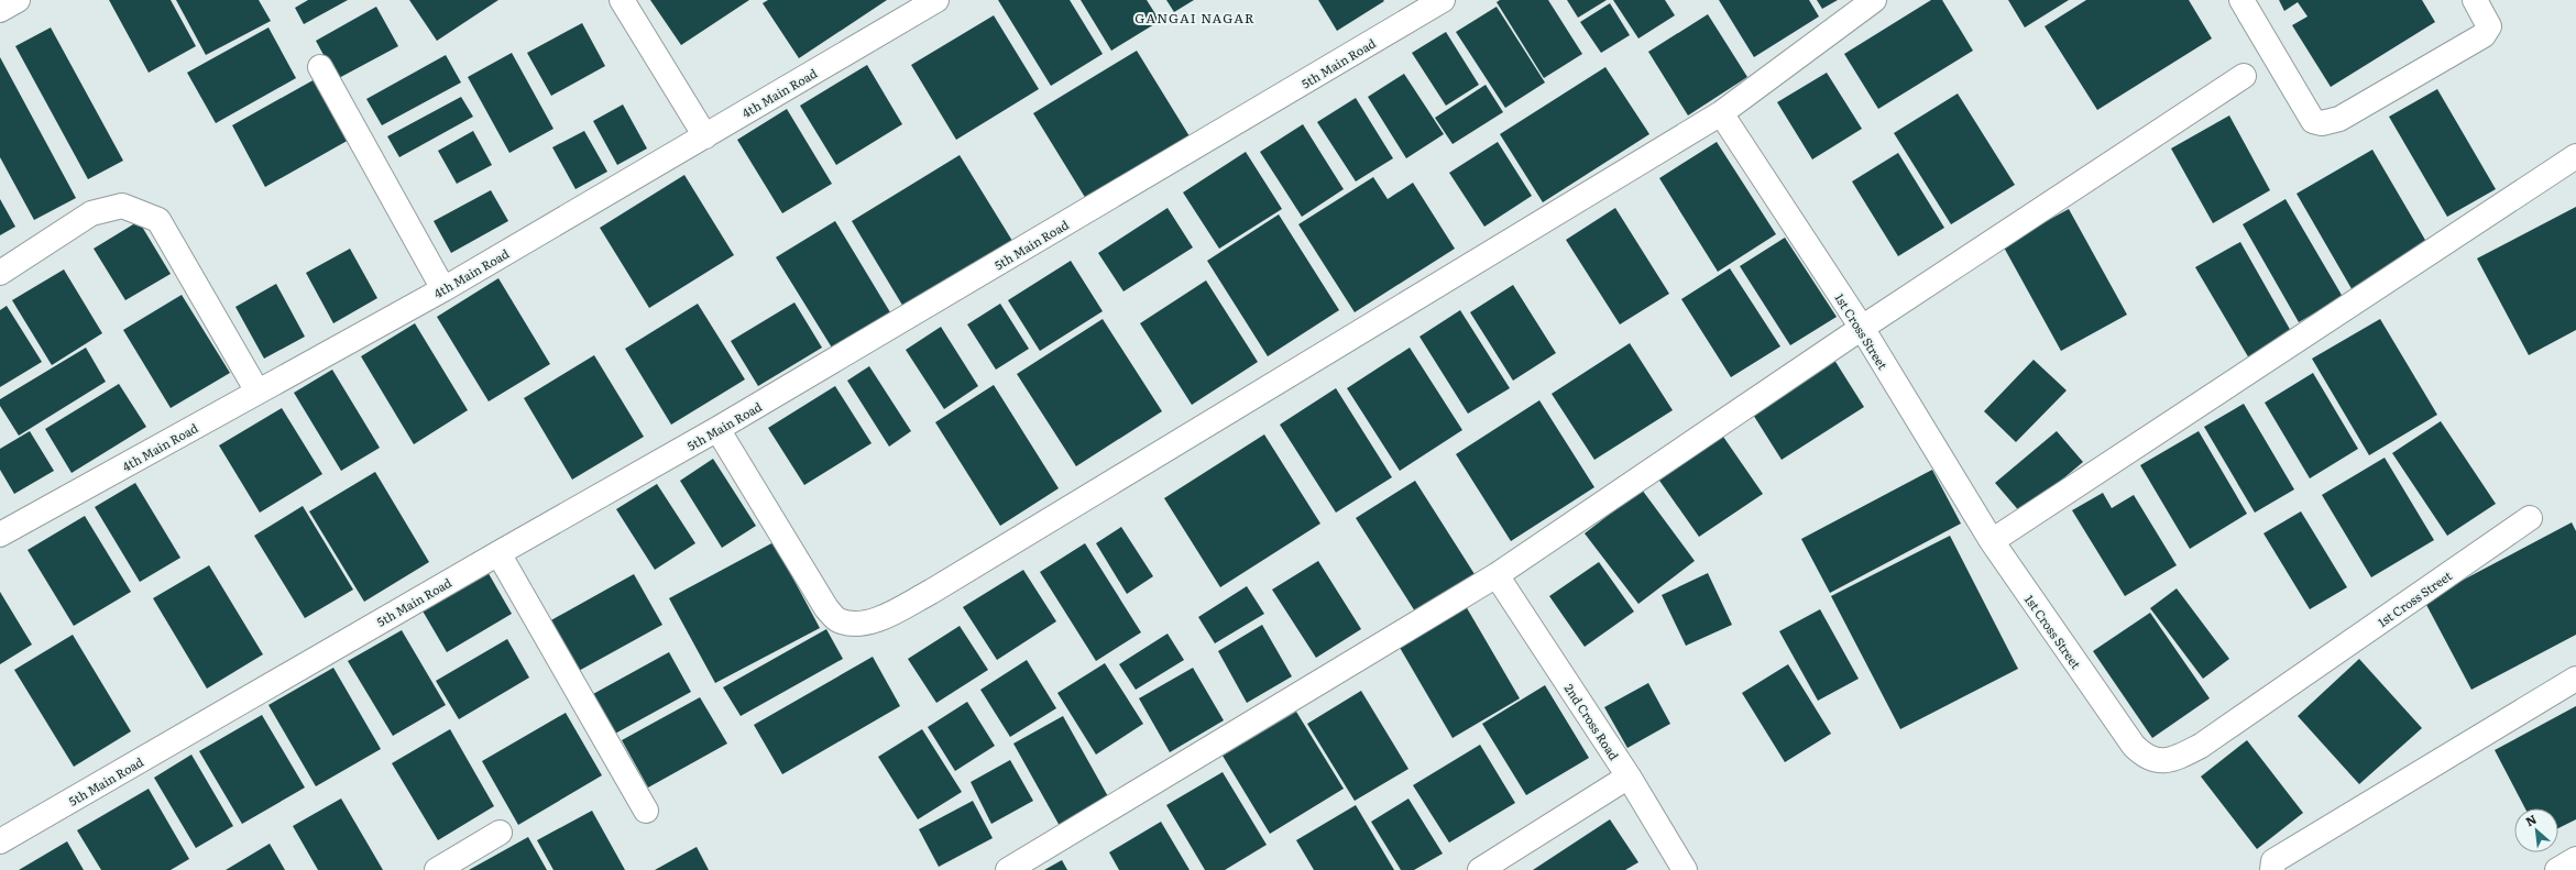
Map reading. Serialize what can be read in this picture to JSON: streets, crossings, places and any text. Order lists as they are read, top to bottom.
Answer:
{
  "streets": {
    "street": [
      "5th Main Road",
      "4th Main Road",
      "1st Cross Street",
      "2nd Cross Road"
    ]
  },
  "districts": ["GANGAI NAGAR"],
  "north": "top left"
}
